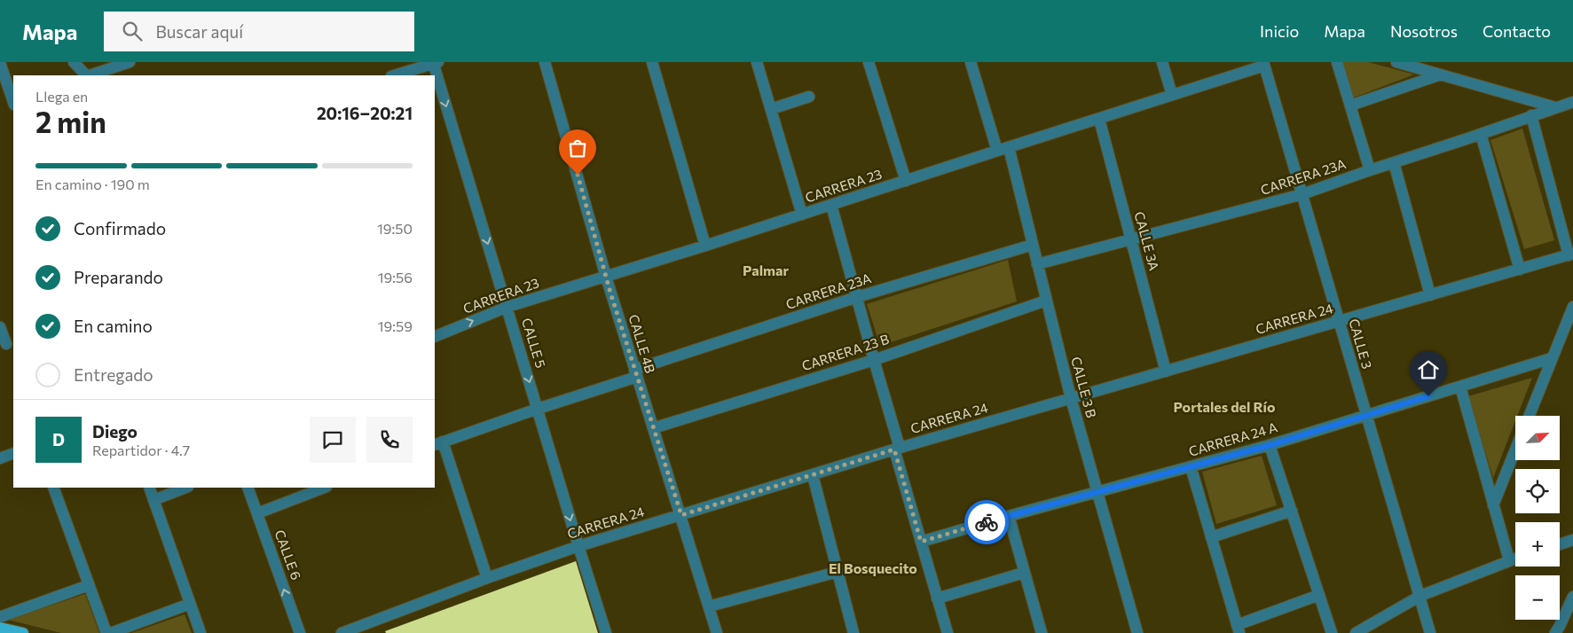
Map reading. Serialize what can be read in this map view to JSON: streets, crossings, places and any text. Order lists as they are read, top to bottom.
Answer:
{
  "streets": {
    "street": [
      "CARRERA 23A",
      "CARRERA 23",
      "CALLE 3A",
      "CARRERA 24",
      "CALLE 5",
      "CALLE 4B",
      "CALLE 3",
      "CARRERA 23 B",
      "CALLE 3 B",
      "CARRERA 24 A",
      "CALLE 6"
    ]
  },
  "crossings": [
    ["CARRERA 23A", "CALLE 3A"],
    ["CARRERA 23A", "CALLE 5"],
    ["CARRERA 23A", "CALLE 4B"],
    ["CARRERA 23A", "CALLE 3"],
    ["CARRERA 23A", "CALLE 3 B"],
    ["CARRERA 23", "CALLE 3A"],
    ["CARRERA 23", "CALLE 5"],
    ["CARRERA 23", "CALLE 4B"],
    ["CARRERA 23", "CALLE 3"],
    ["CARRERA 23", "CALLE 3 B"],
    ["CALLE 3A", "CARRERA 24"],
    ["CARRERA 24", "CALLE 5"],
    ["CARRERA 24", "CALLE 4B"],
    ["CARRERA 24", "CALLE 3"],
    ["CARRERA 24", "CALLE 3 B"],
    ["CALLE 4B", "CARRERA 23 B"],
    ["CALLE 3", "CARRERA 24 A"],
    ["CARRERA 23 B", "CALLE 3 B"],
    ["CALLE 3 B", "CARRERA 24 A"]
  ],
  "one_way": ["CALLE 5"],
  "districts": ["Palmar", "Portales del Río", "El Bosquecito"],
  "north": "top right",
  "page": {
    "header": "Mapa",
    "search": "Buscar aquí",
    "nav": [
      "Inicio",
      "Mapa",
      "Nosotros",
      "Contacto"
    ],
    "heading": ["2 min", "Llega en", "20:16–20:21"],
    "panel": ["Diego", "Repartidor · 4.7"],
    "bar": "En camino · 190 m",
    "list": [
      ["Confirmado", "19:50"],
      ["Preparando", "19:56"],
      ["En camino", "19:59"],
      "Entregado"
    ],
    "map_buttons": ["+", "−"],
    "round": "D"
  }
}
